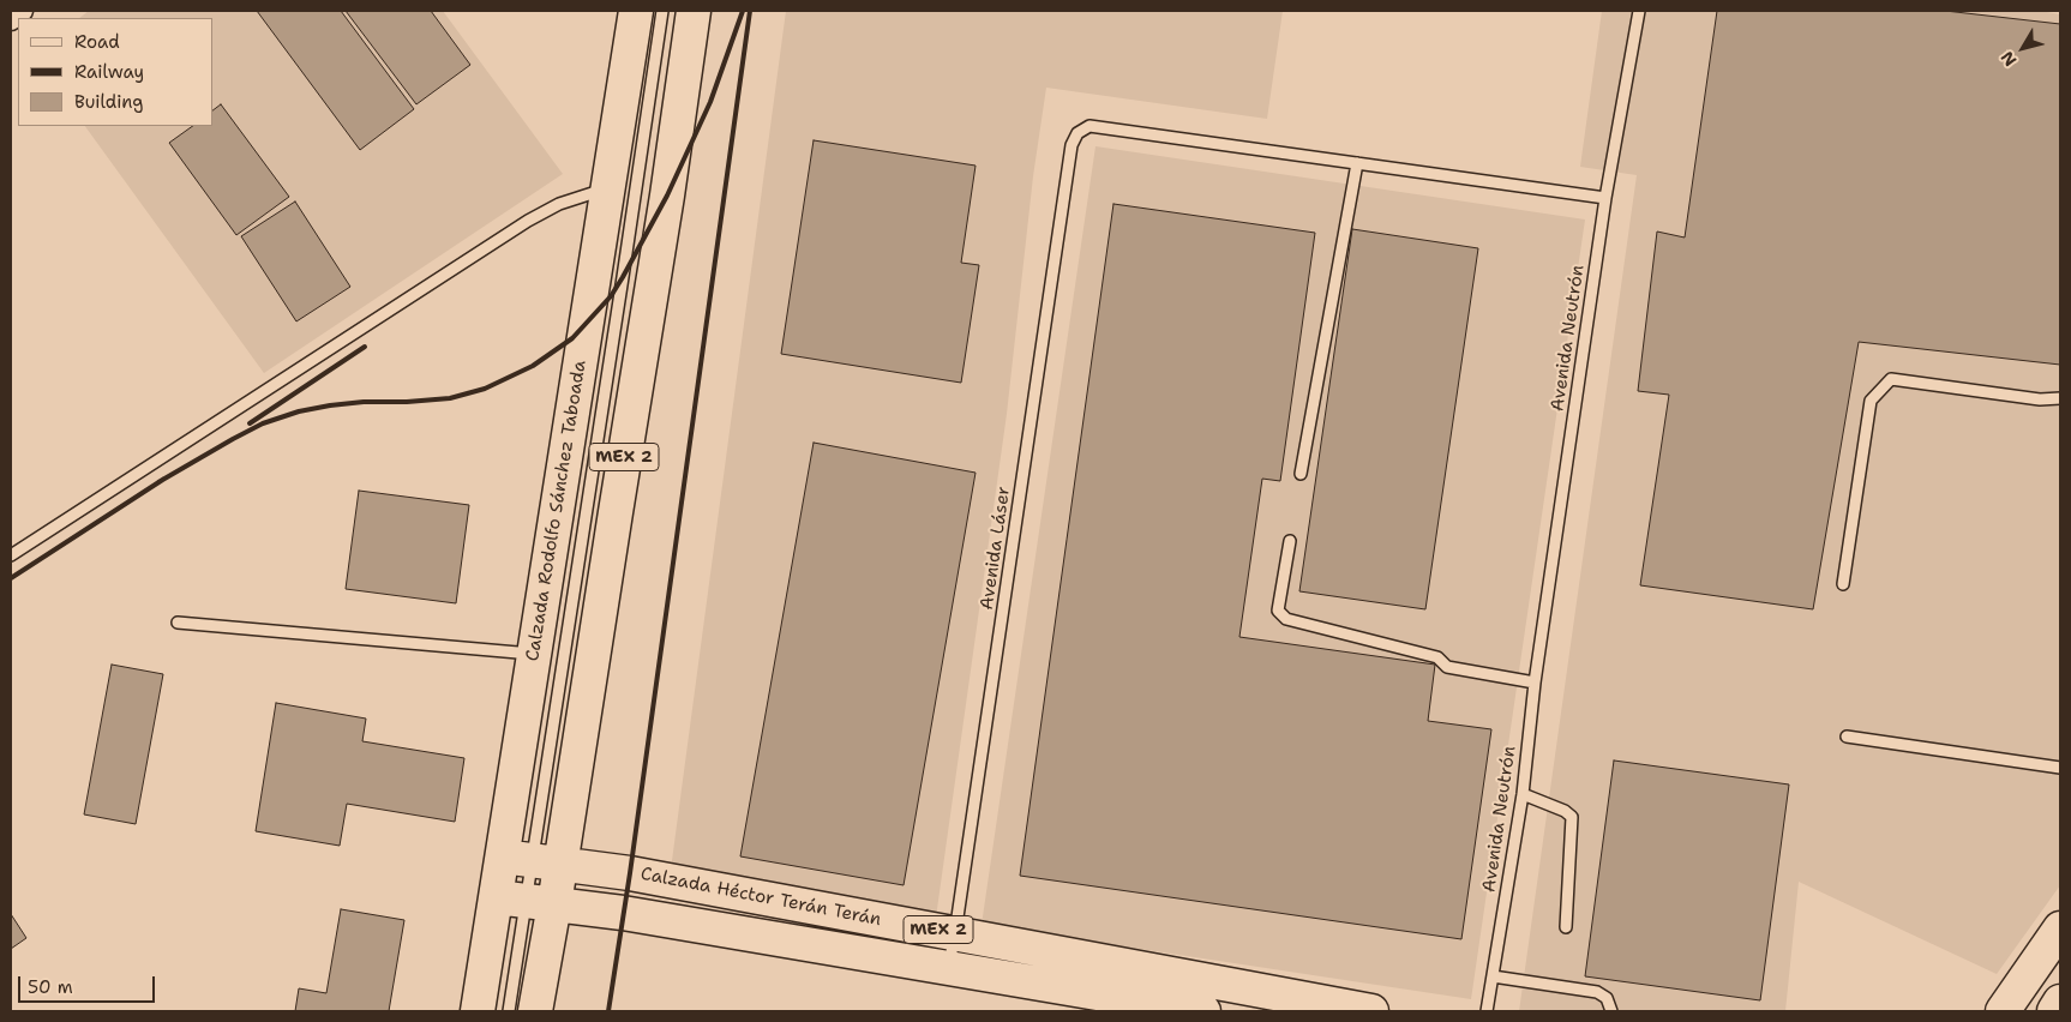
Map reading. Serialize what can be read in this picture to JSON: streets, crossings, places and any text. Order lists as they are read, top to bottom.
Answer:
{
  "streets": {
    "main road": ["MEX 2", "Calzada Rodolfo Sánchez Taboada", "Calzada Héctor Terán Terán"],
    "lane": ["Avenida Neutrón", "Avenida Láser"]
  },
  "crossings": [
    ["Calzada Rodolfo Sánchez Taboada", "Calzada Héctor Terán Terán"],
    ["Avenida Láser", "Calzada Héctor Terán Terán"]
  ],
  "legend": ["Road", "Railway", "Building"],
  "scale_bar": "50 m",
  "north": "bottom left"
}
